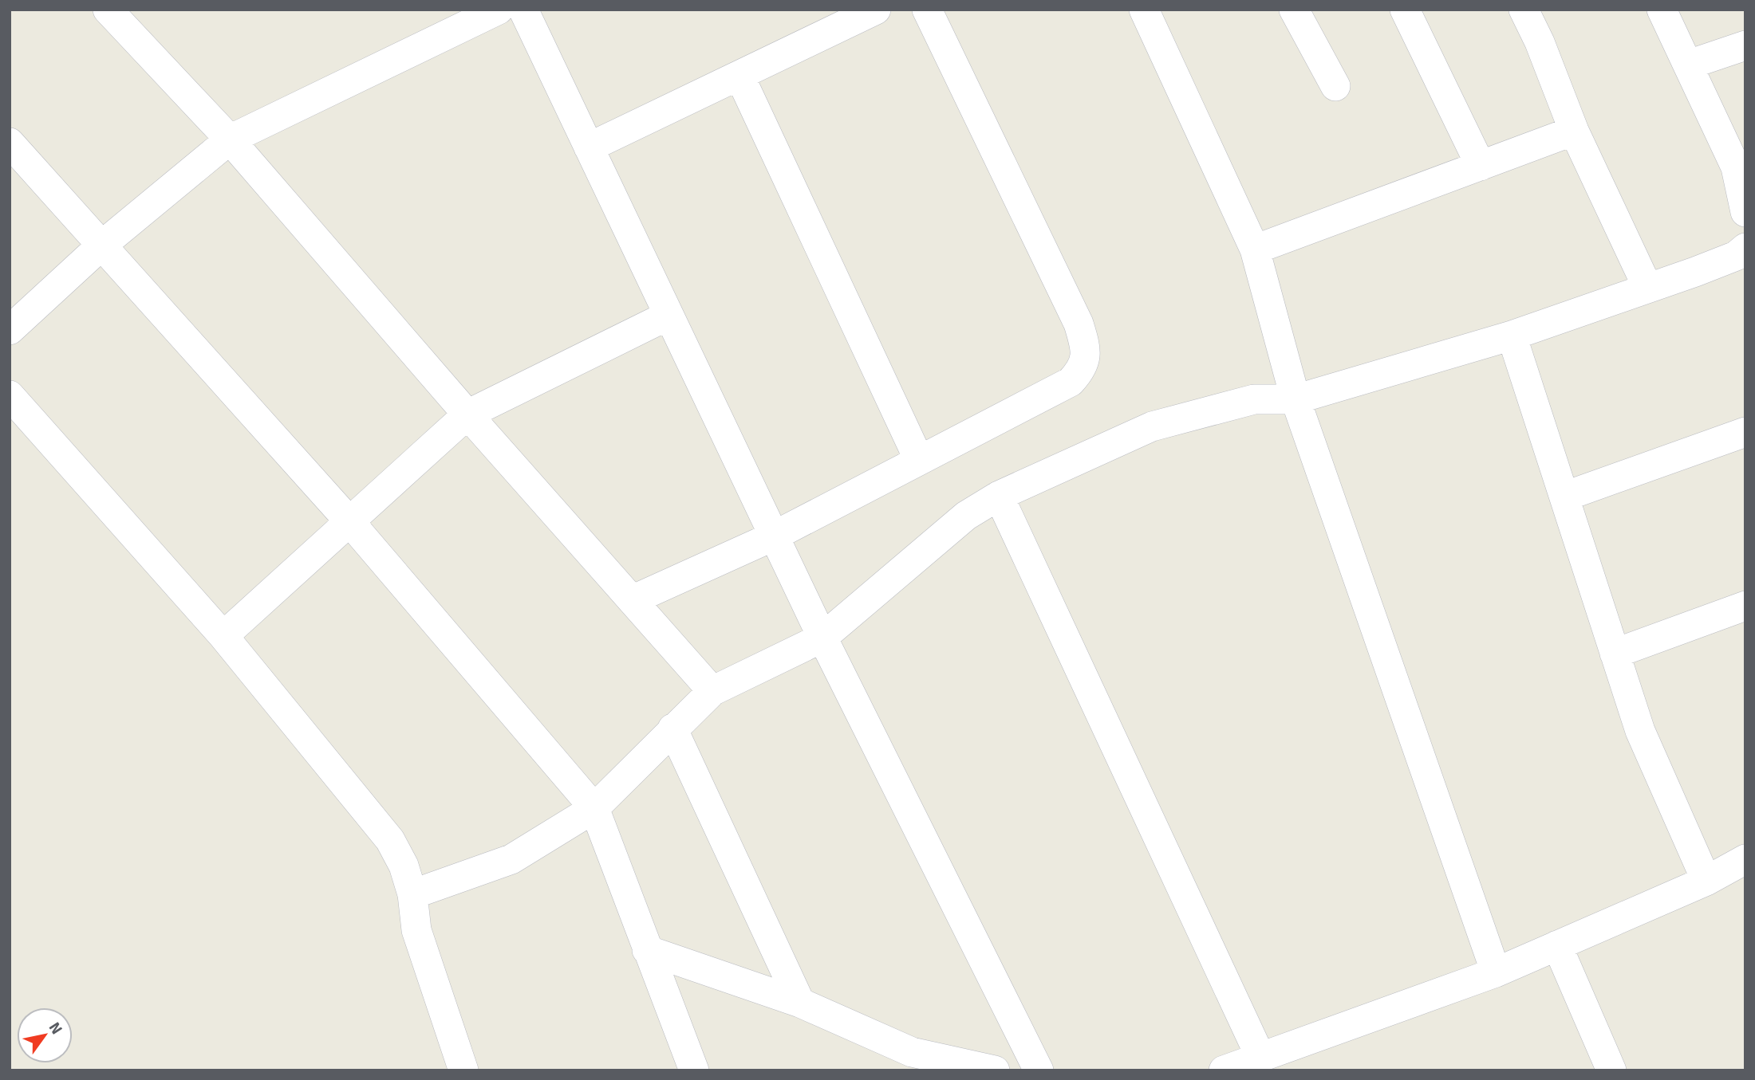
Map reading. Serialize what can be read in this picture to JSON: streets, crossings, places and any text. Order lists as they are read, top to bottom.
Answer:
{
  "north": "top right"
}
